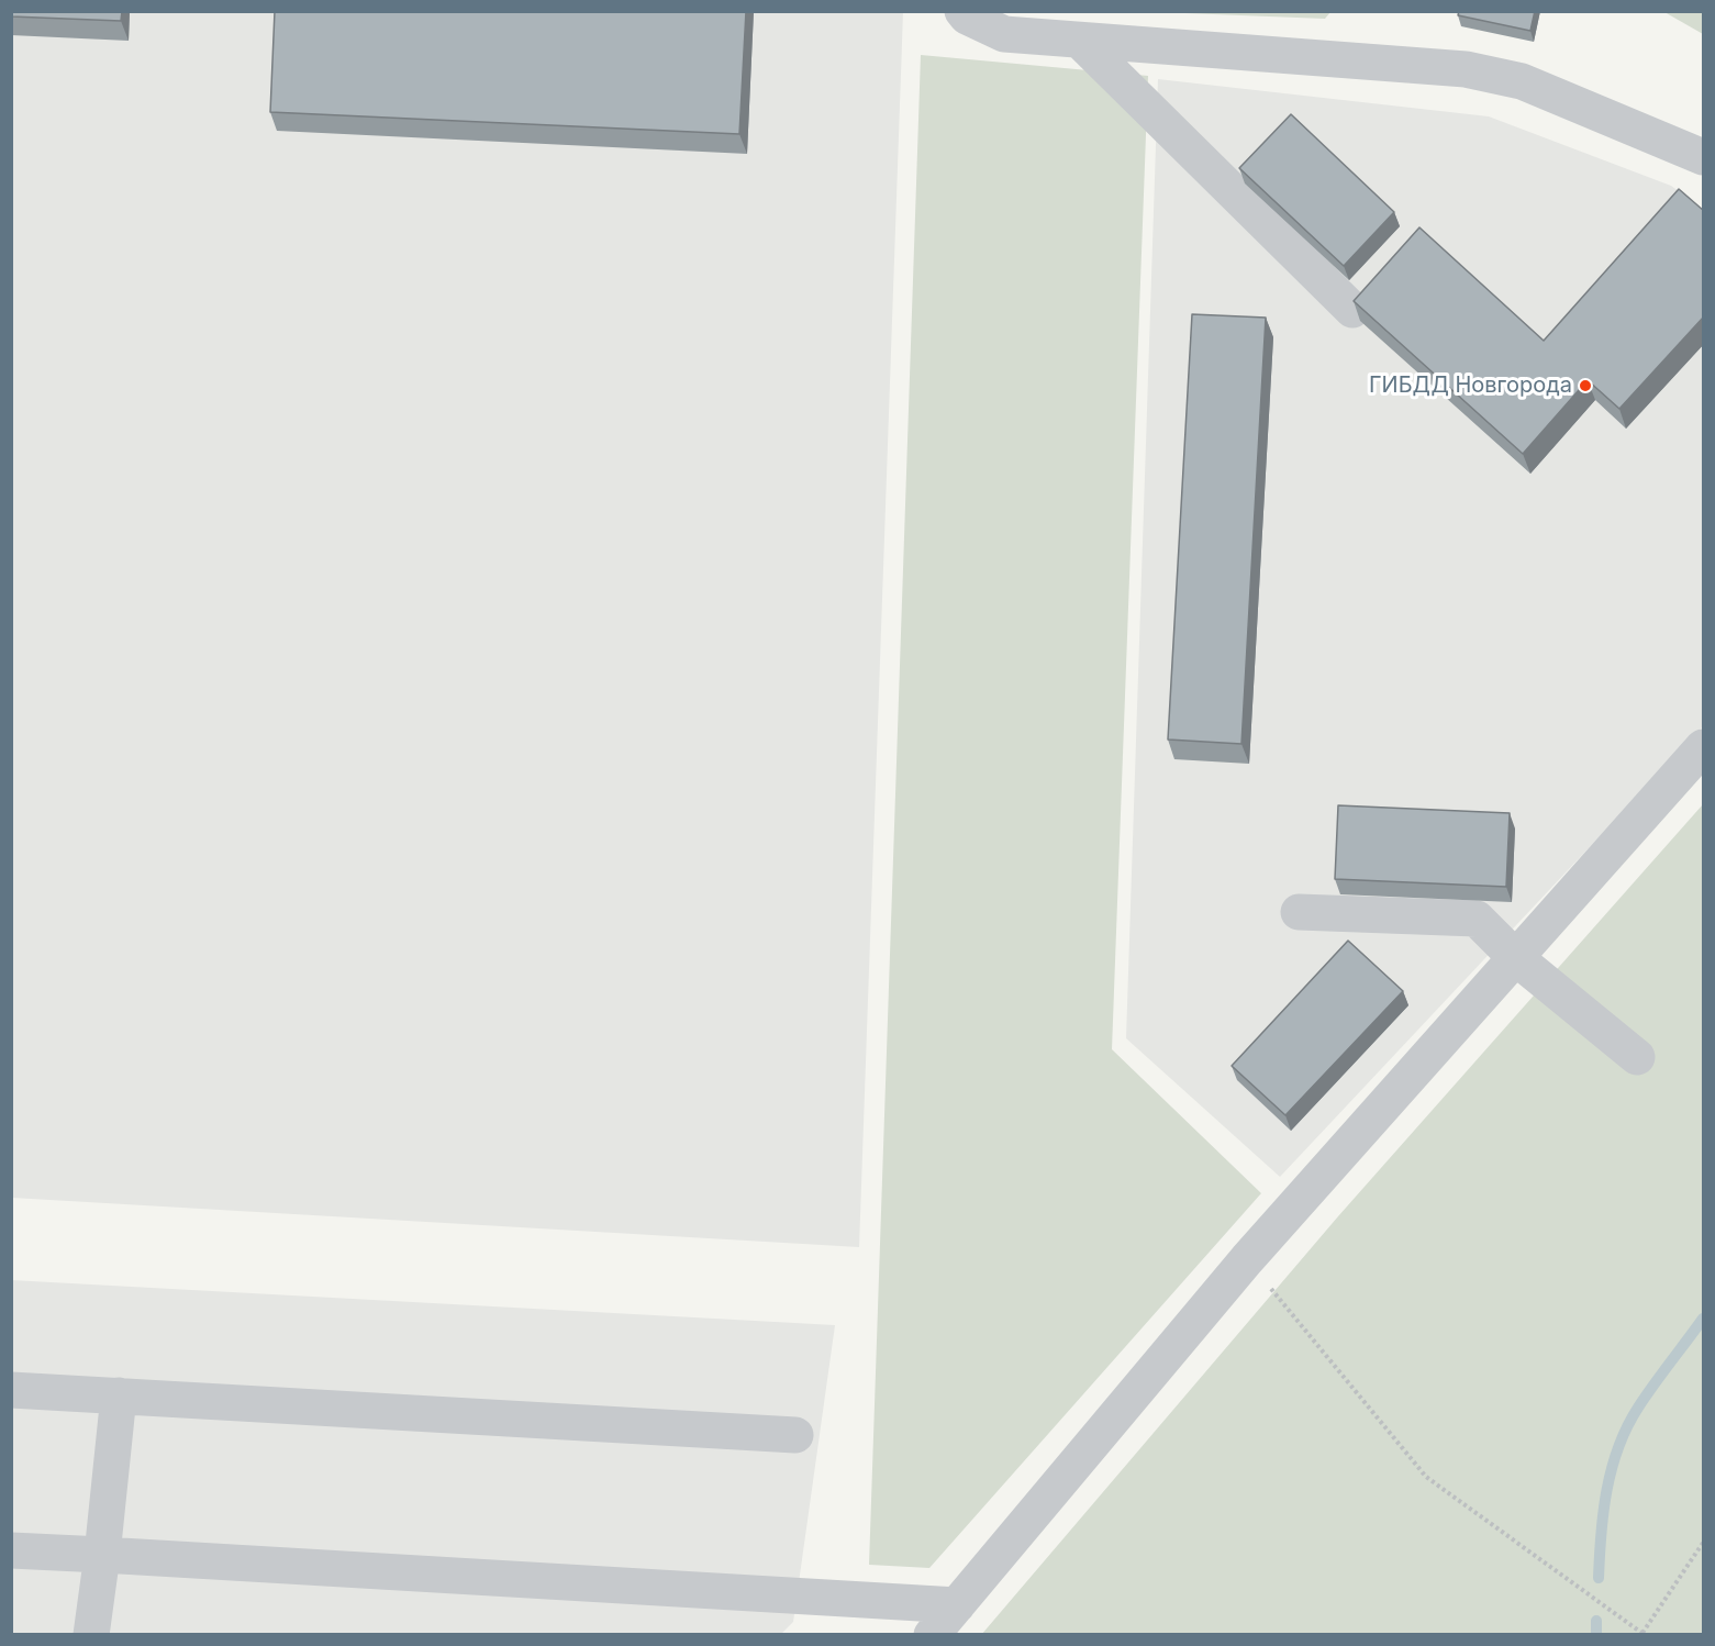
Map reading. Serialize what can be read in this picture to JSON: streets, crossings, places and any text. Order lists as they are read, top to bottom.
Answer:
{
  "places": ["ГИБДД Новгорода"]
}
